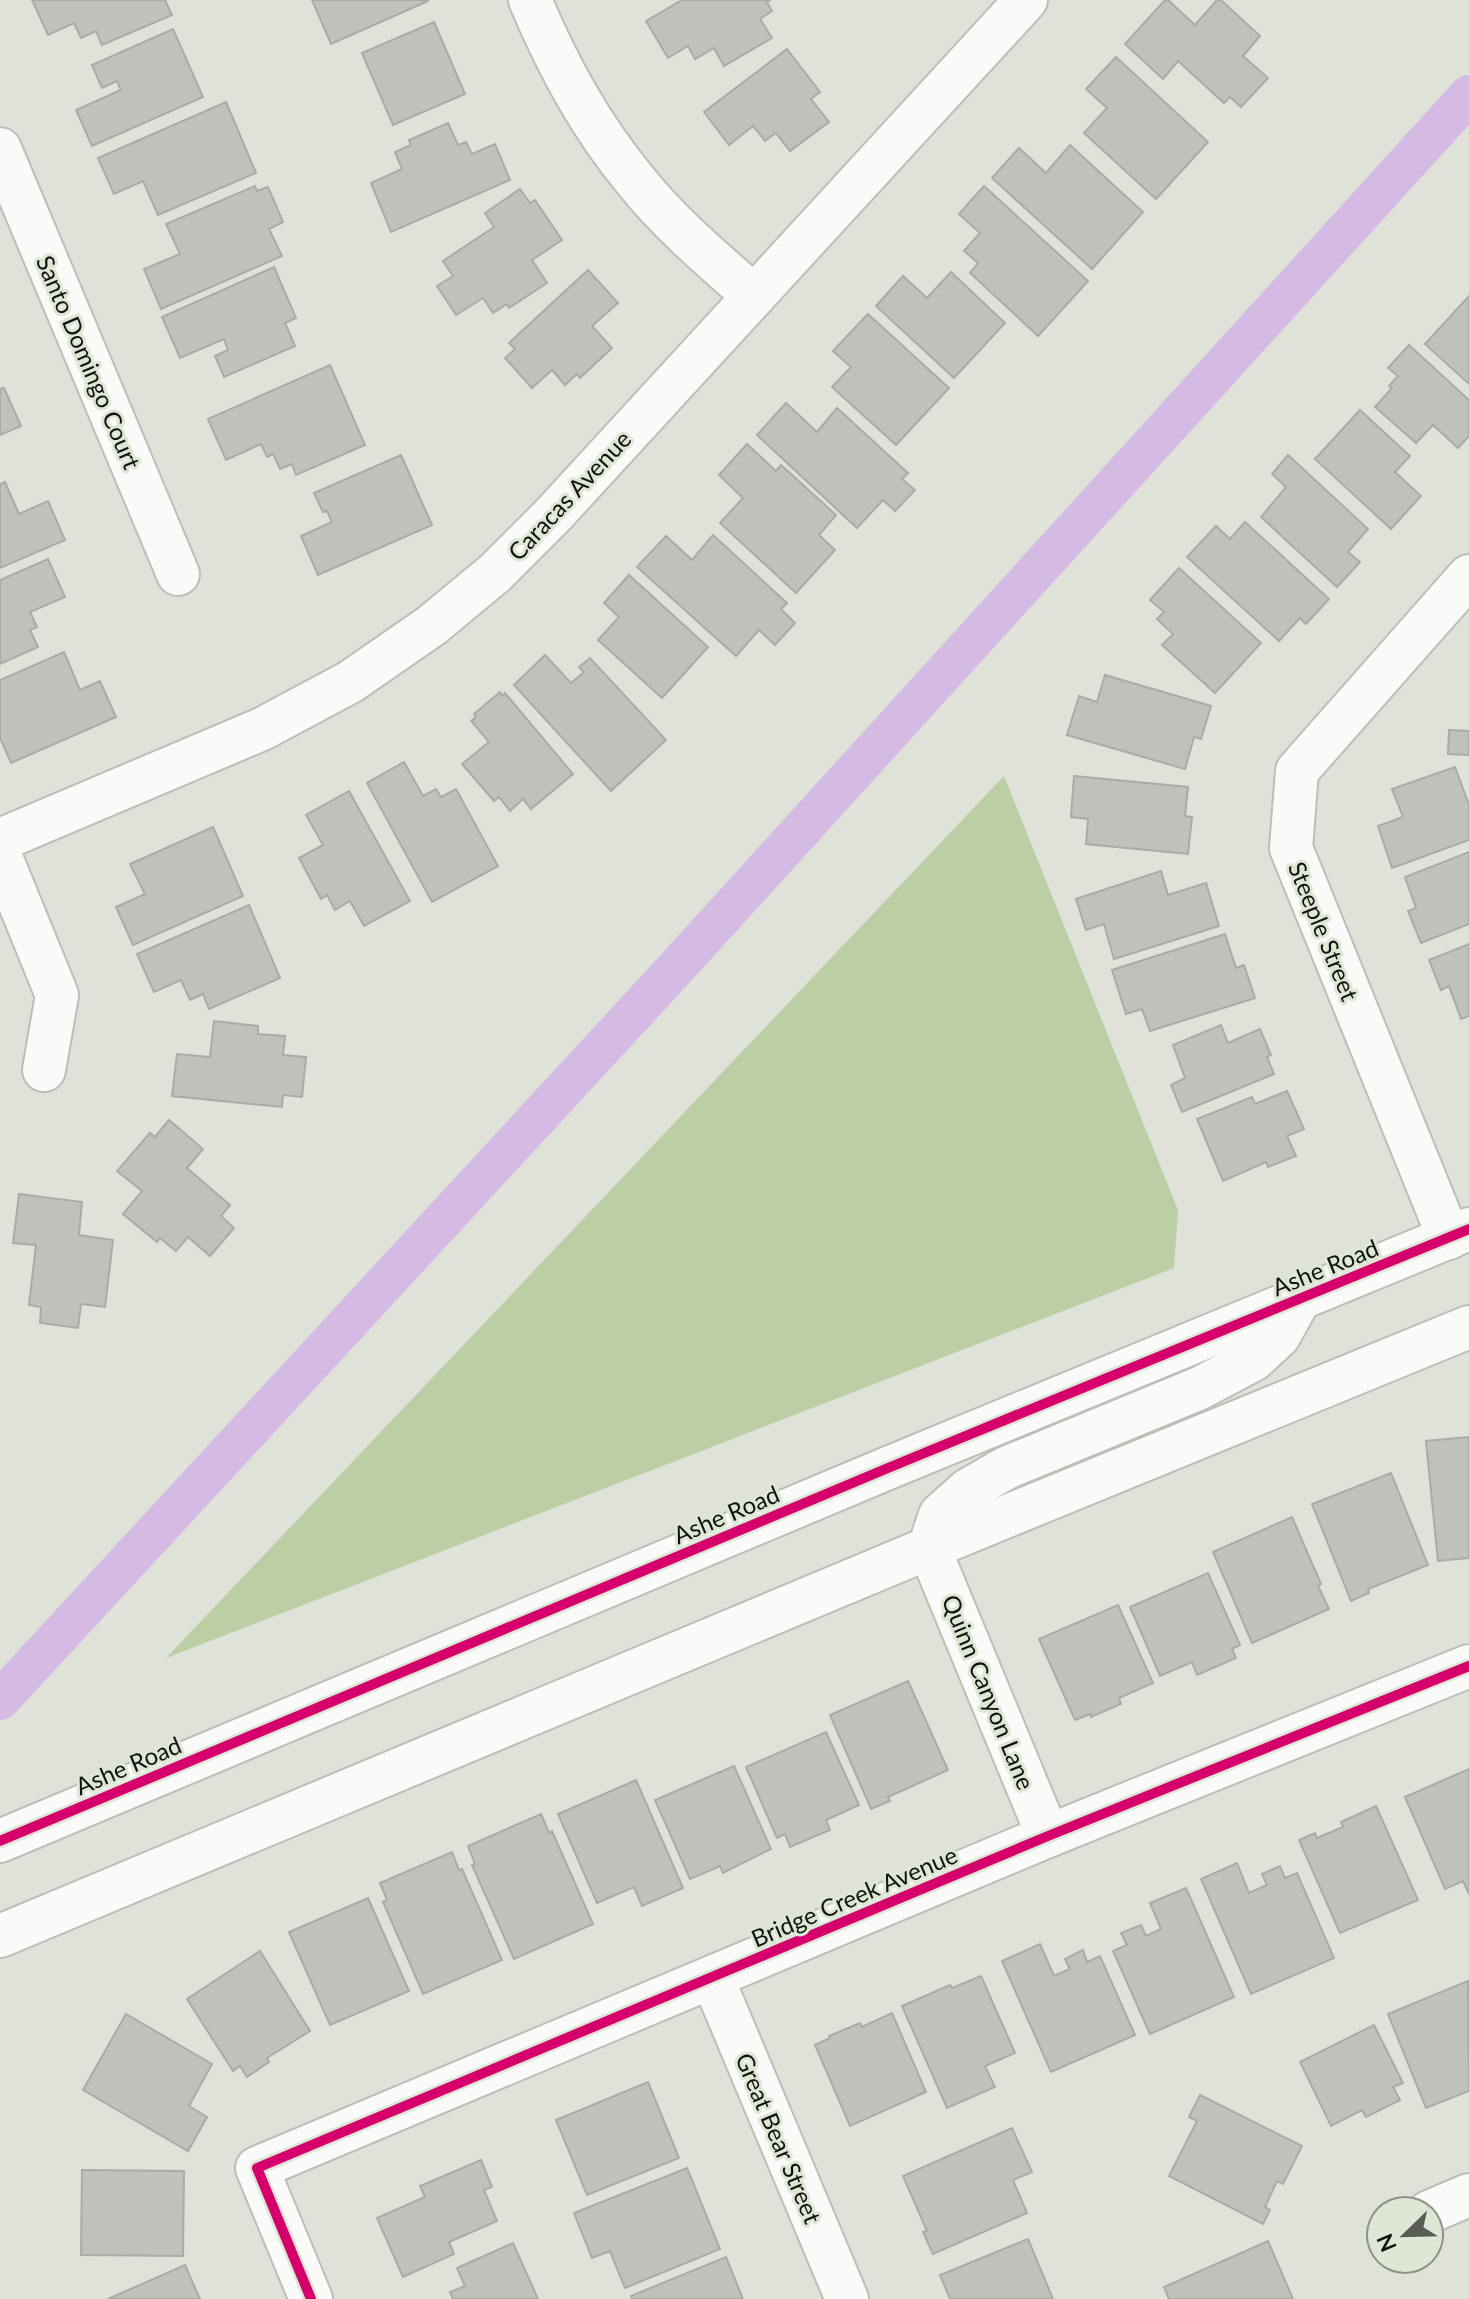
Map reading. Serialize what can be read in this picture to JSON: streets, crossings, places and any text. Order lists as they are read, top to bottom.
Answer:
{
  "streets": {
    "street": [
      "Santo Domingo Court",
      "Caracas Avenue",
      "Steeple Street",
      "Ashe Road",
      "Quinn Canyon Lane",
      "Bridge Creek Avenue",
      "Great Bear Street"
    ]
  },
  "crossings": [
    ["Steeple Street", "Ashe Road"],
    ["Quinn Canyon Lane", "Bridge Creek Avenue"],
    ["Bridge Creek Avenue", "Great Bear Street"]
  ],
  "north": "bottom left"
}
